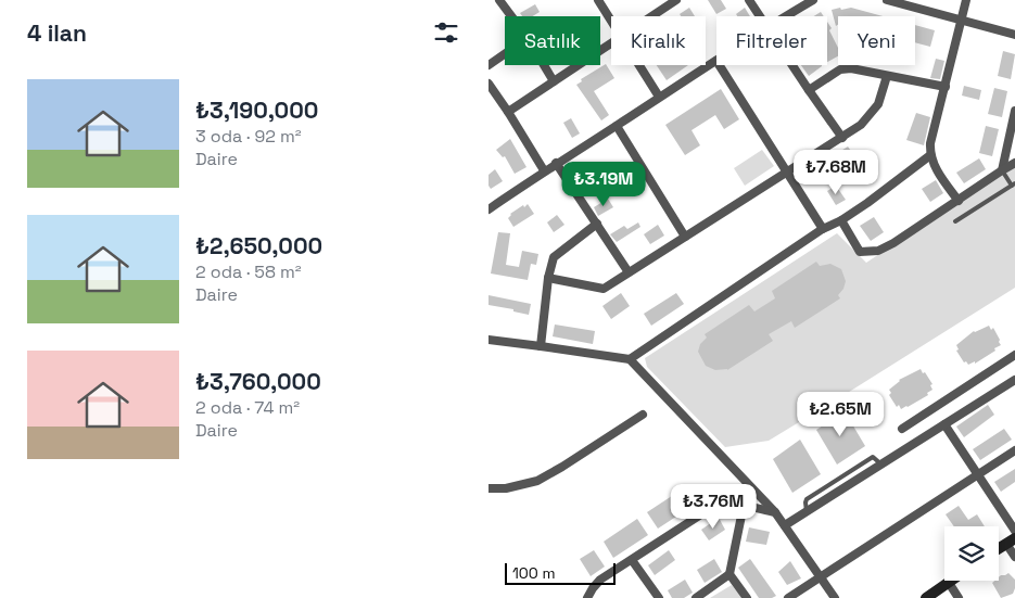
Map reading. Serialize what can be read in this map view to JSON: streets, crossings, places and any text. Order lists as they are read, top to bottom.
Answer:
{
  "scale_bar": "100 m",
  "page": {
    "heading": "4 ilan",
    "chip": [
      "Satılık",
      "Kiralık",
      "Filtreler",
      "Yeni"
    ],
    "list": [
      {
        "name": "₺3,190,000",
        "note": "3 oda · 92 m² · Daire"
      },
      {
        "name": "₺2,650,000",
        "note": "2 oda · 58 m² · Daire"
      },
      {
        "name": "₺3,760,000",
        "note": "2 oda · 74 m² · Daire"
      }
    ],
    "price": [
      "₺7.68M",
      "₺3.19M",
      "₺2.65M",
      "₺3.76M"
    ],
    "scale": "100 m"
  }
}
